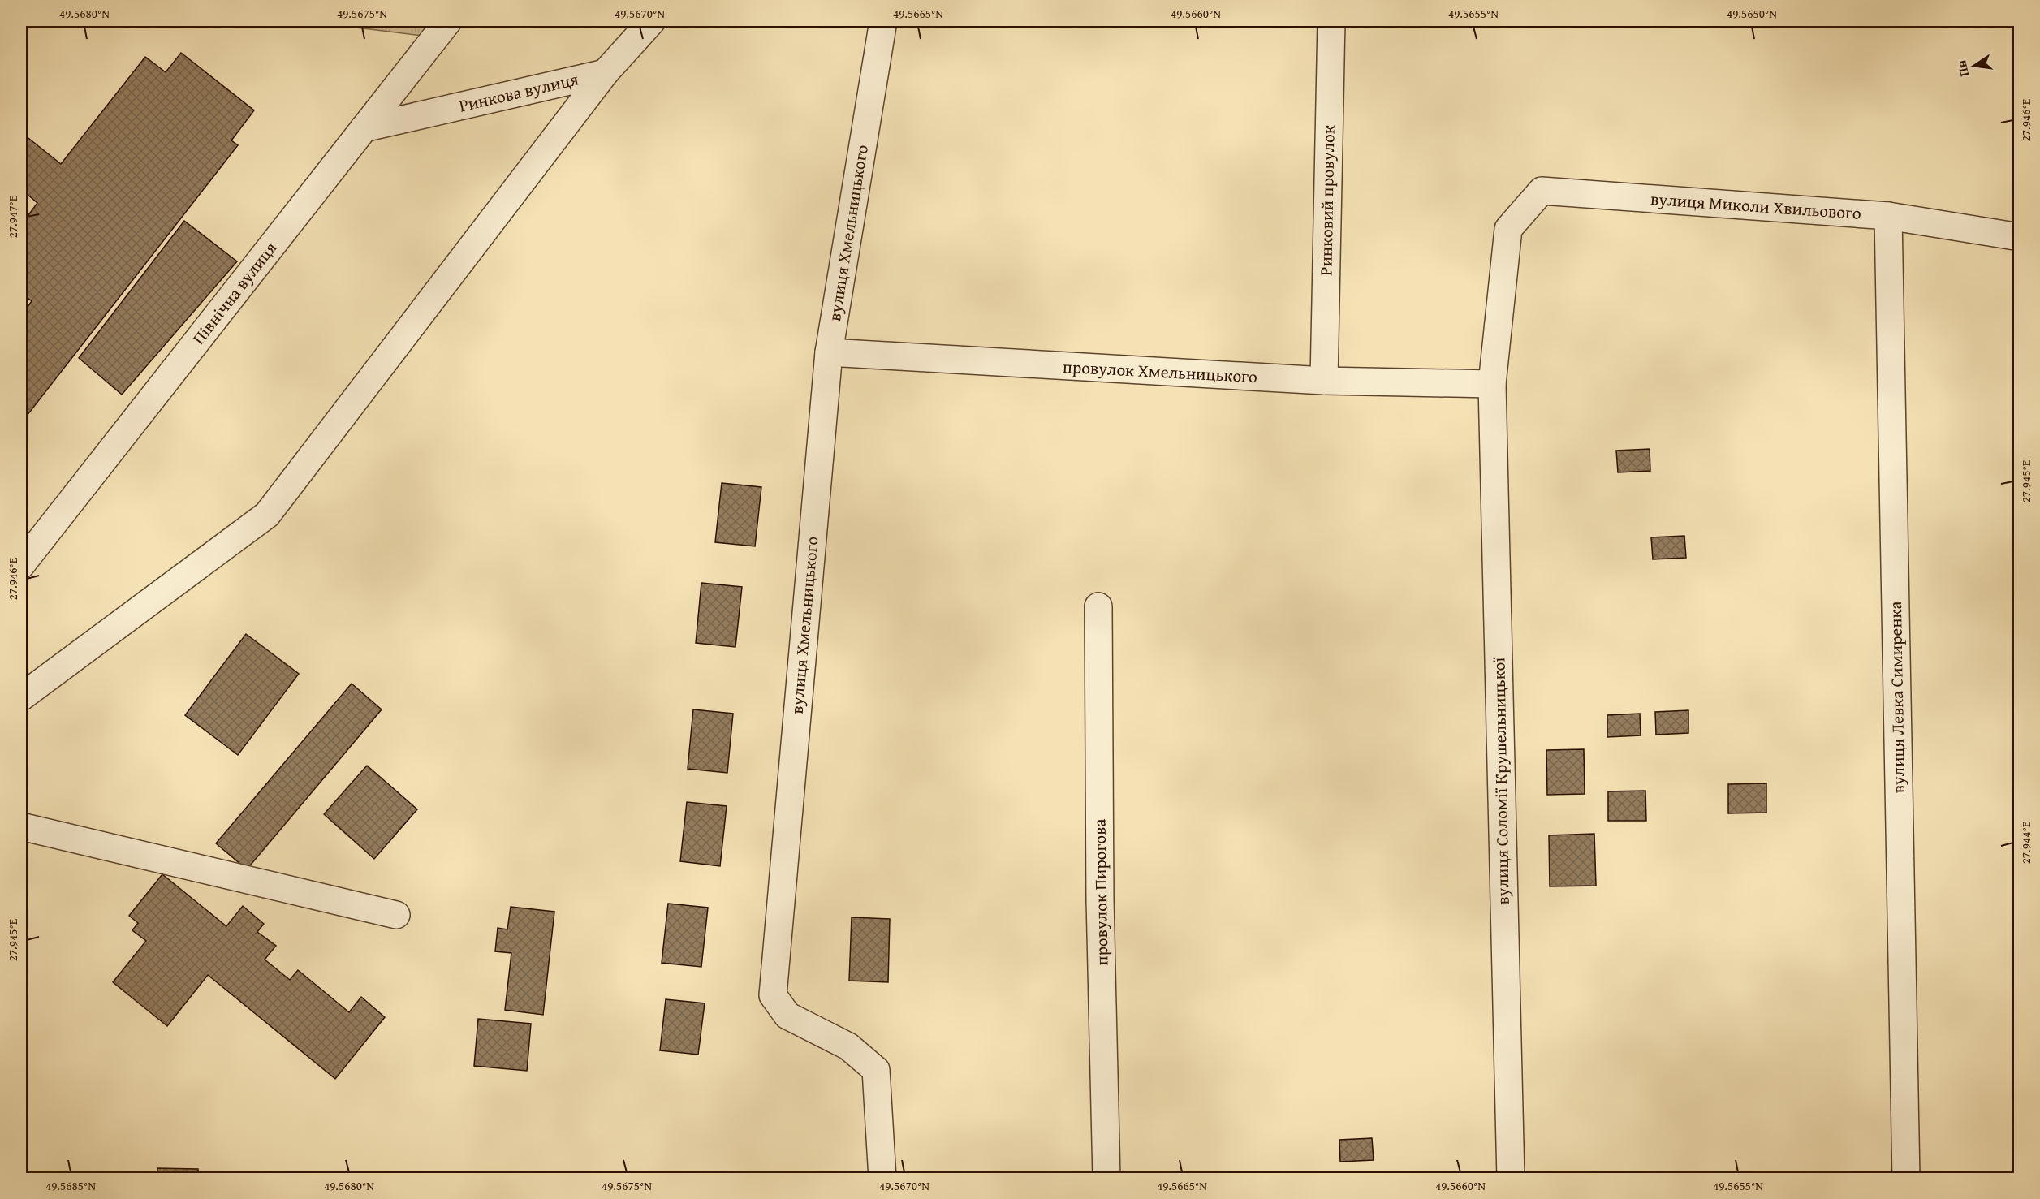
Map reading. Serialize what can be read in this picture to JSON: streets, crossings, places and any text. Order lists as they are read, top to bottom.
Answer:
{
  "streets": {
    "street": [
      "Ринкова вулиця",
      "Ринковий провулок",
      "вулиця Миколи Хвильового",
      "вулиця Хмельницького",
      "Північна вулиця",
      "провулок Хмельницького",
      "вулиця Левка Симиренка",
      "вулиця Соломії Крушельницької",
      "провулок Пирогова"
    ]
  },
  "crossings": [
    ["Ринкова вулиця", "Північна вулиця"],
    ["Ринковий провулок", "провулок Хмельницького"],
    ["вулиця Миколи Хвильового", "вулиця Левка Симиренка"],
    ["вулиця Миколи Хвильового", "вулиця Соломії Крушельницької"],
    ["вулиця Хмельницького", "провулок Хмельницького"],
    ["провулок Хмельницького", "вулиця Соломії Крушельницької"]
  ],
  "north": "left",
  "coordinates": [
    "49.5680°N",
    "49.5675°N",
    "49.5670°N",
    "49.5665°N",
    "49.5660°N",
    "49.5655°N",
    "49.5650°N",
    "27.946°E",
    "27.947°E",
    "27.945°E",
    "27.944°E",
    "49.5685°N"
  ]
}
